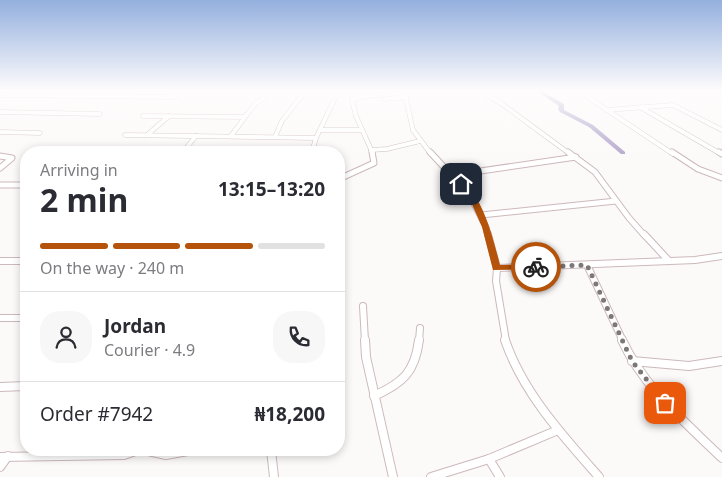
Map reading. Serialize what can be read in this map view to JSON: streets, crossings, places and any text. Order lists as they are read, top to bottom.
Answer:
{
  "page": {
    "heading": ["2 min", "Arriving in", "13:15–13:20"],
    "panel": [
      "Jordan",
      "Courier · 4.9",
      "Order #7942",
      "₦18,200"
    ],
    "bar": "On the way · 240 m"
  }
}
